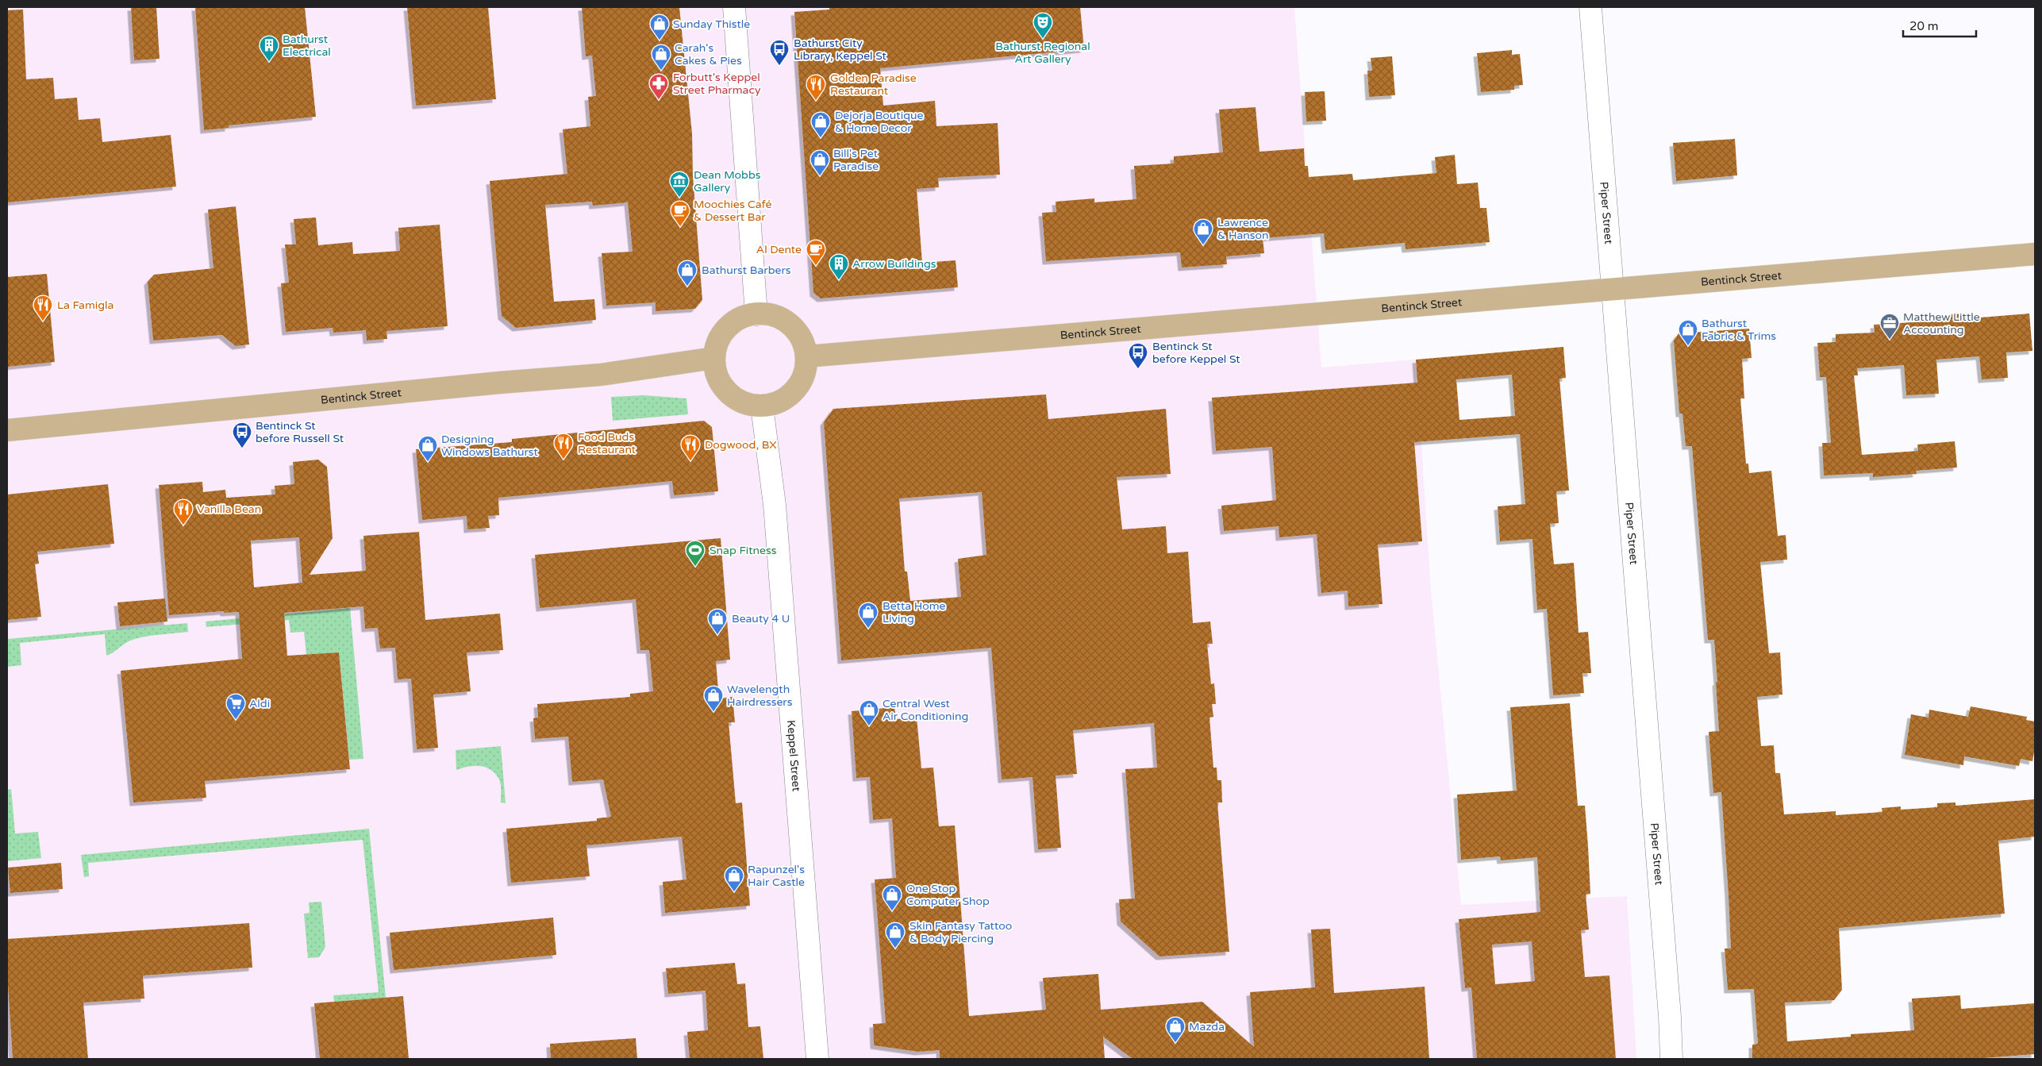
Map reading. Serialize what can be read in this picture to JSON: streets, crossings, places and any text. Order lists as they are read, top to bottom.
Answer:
{
  "streets": {
    "main road": ["Bentinck Street"],
    "street": ["Piper Street", "Keppel Street"]
  },
  "crossings": [
    ["Piper Street", "Bentinck Street"],
    ["Bentinck Street", "Keppel Street"]
  ],
  "places": {
    "theatre": ["Bathurst Regional Art Gallery"],
    "shop": [
      "Sunday Thistle",
      "Carah's Cakes & Pies",
      "Dejorja Boutique & Home Decor",
      "Bill's Pet Paradise",
      "Lawrence & Hanson",
      "Bathurst Barbers",
      "Bathurst Fabric & Trims",
      "Designing Windows Bathurst",
      "Betta Home Living",
      "Beauty 4 U",
      "Wavelength Hairdressers",
      "Central West Air Conditioning",
      "Rapunzel's Hair Castle",
      "One Stop Computer Shop",
      "Skin Fantasy Tattoo & Body Piercing",
      "Mazda"
    ],
    "building": ["Bathurst Electrical", "Arrow Buildings"],
    "bus stop": ["Bathurst City Library, Keppel St", "Bentinck St before Keppel St", "Bentinck St before Russell St"],
    "pharmacy": ["Forbutt's Keppel Street Pharmacy"],
    "restaurant": [
      "Golden Paradise Restaurant",
      "La Famigla",
      "Food Buds Restaurant",
      "Dogwood, BX",
      "Vanilla Bean"
    ],
    "museum": ["Dean Mobbs Gallery"],
    "cafe": ["Moochies Café & Dessert Bar", "Al Dente"],
    "office": ["Matthew Little Accounting"],
    "sports": ["Snap Fitness"],
    "supermarket": ["Aldi"]
  },
  "scale_bar": "20 m"
}
